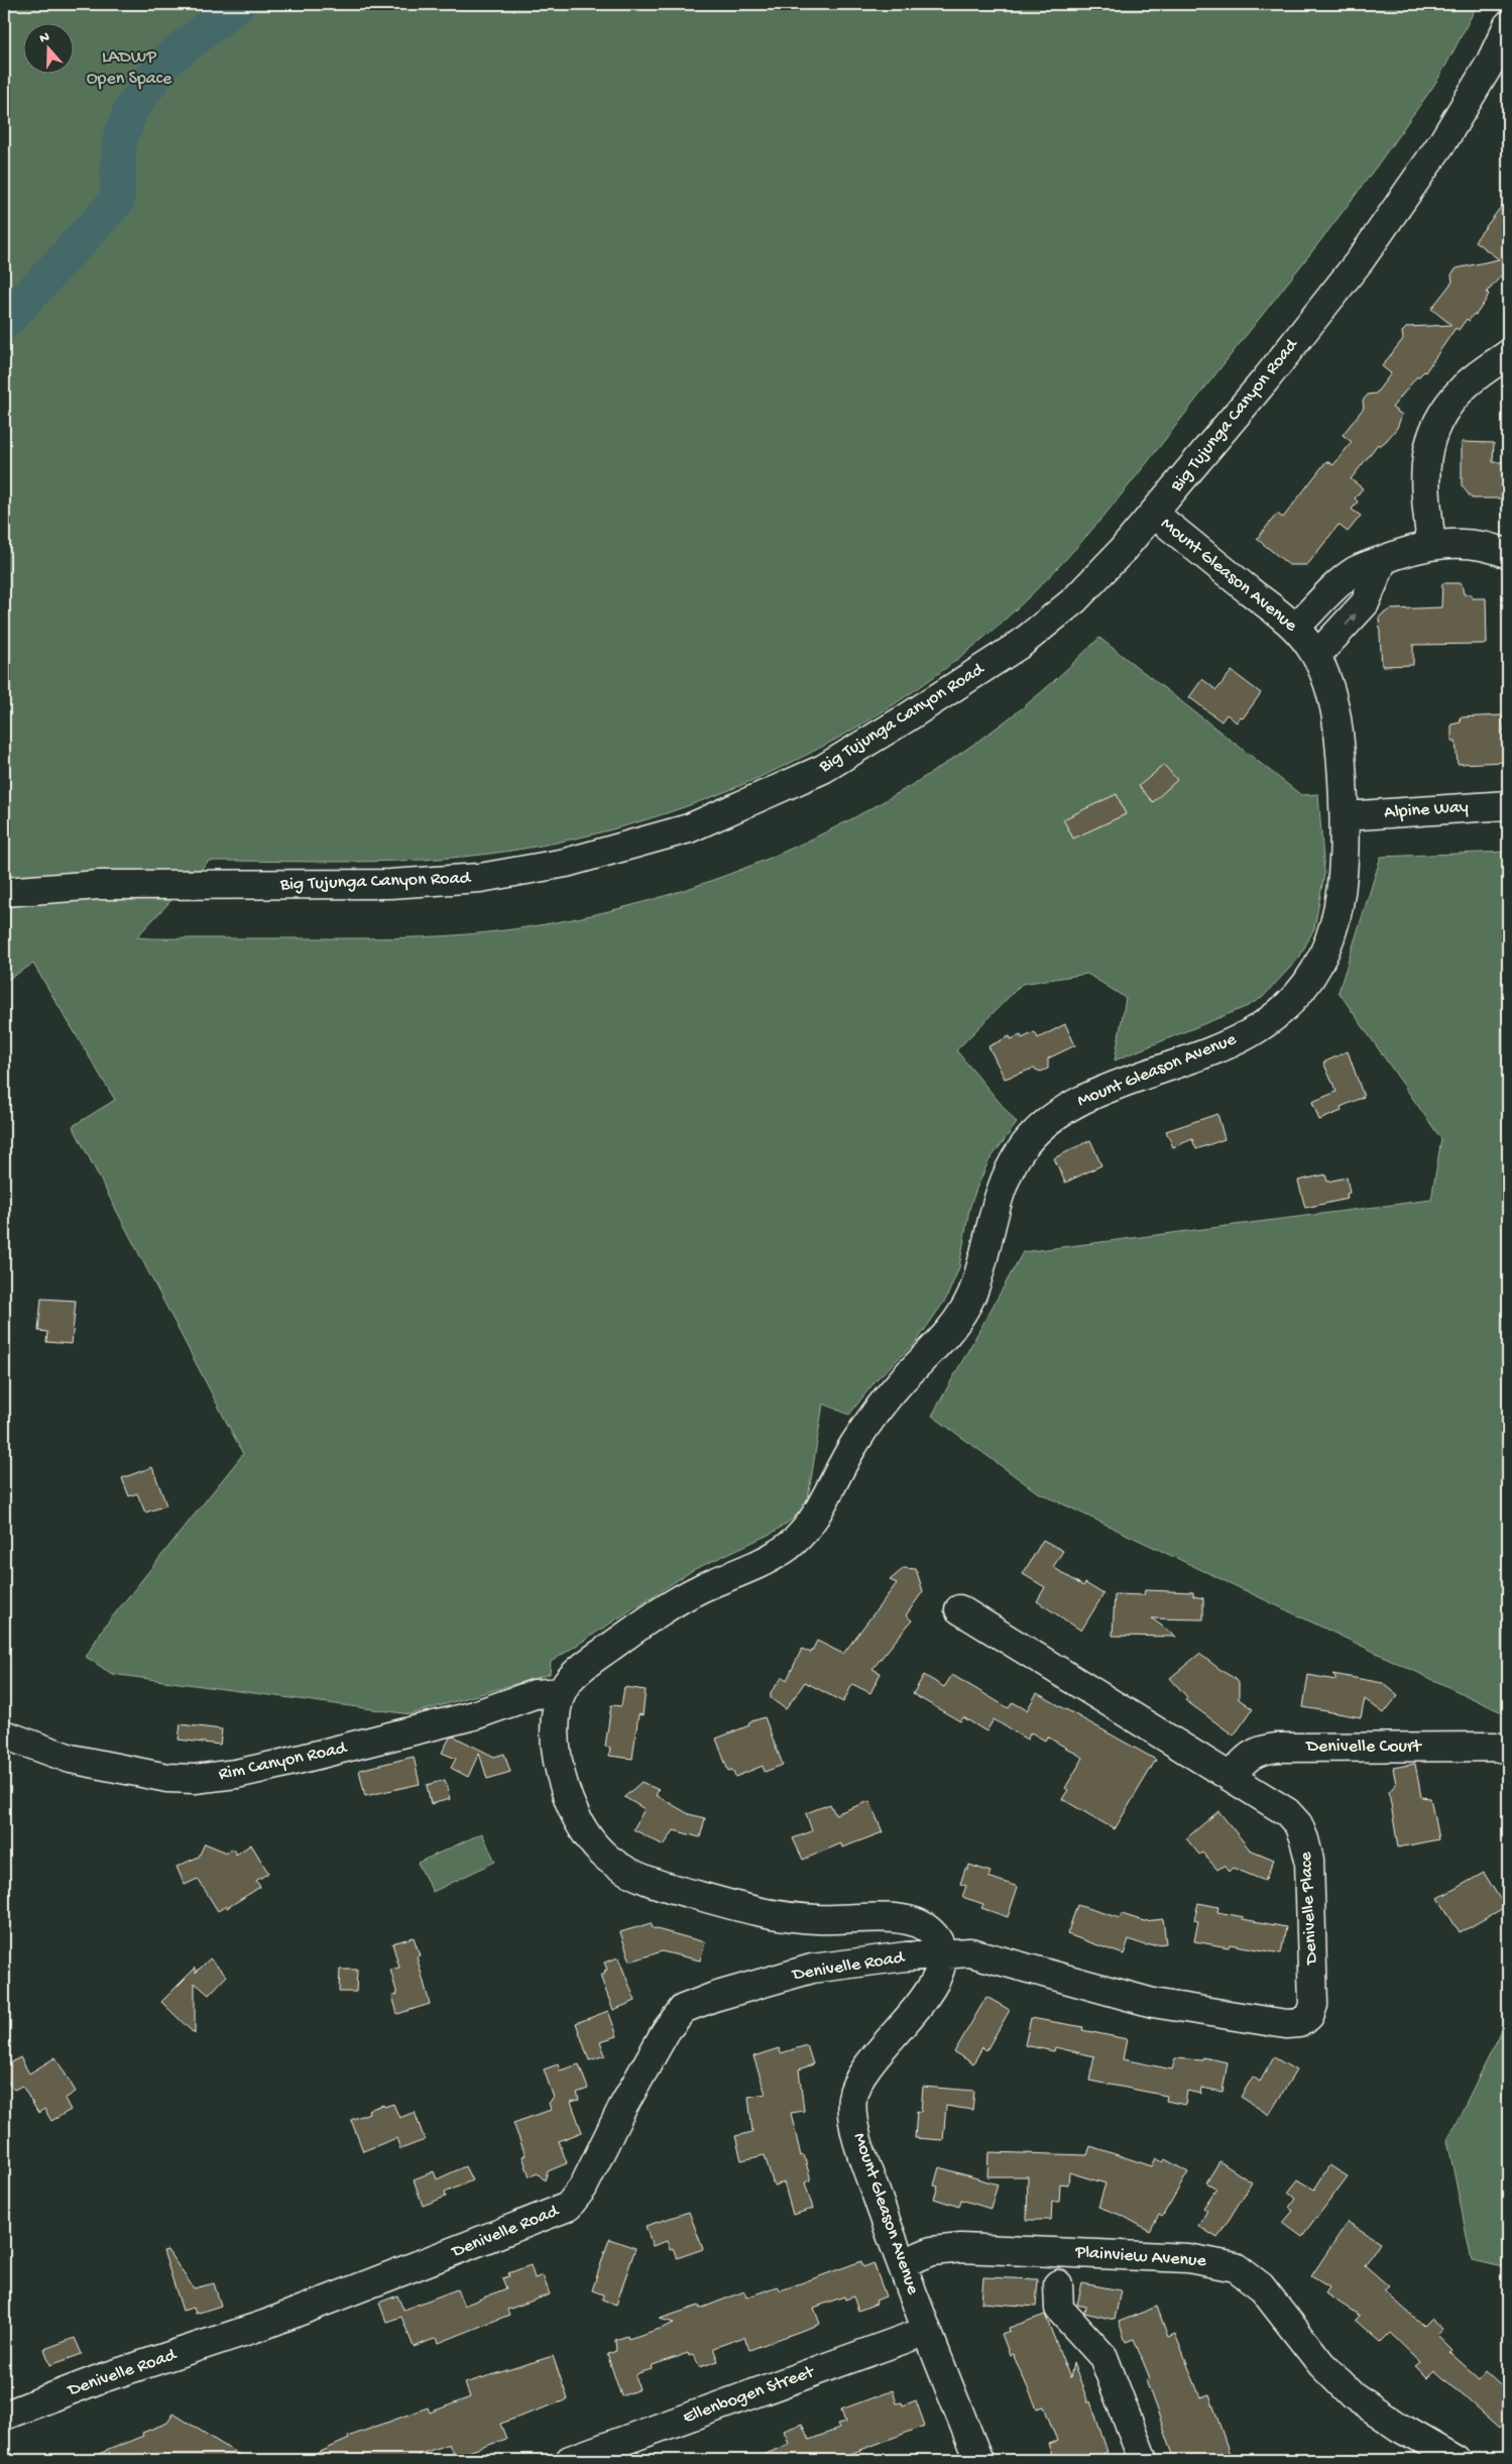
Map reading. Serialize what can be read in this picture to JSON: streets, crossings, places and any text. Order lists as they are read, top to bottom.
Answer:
{
  "streets": {
    "street": [
      "Big Tujunga Canyon Road",
      "Mount Gleason Avenue",
      "Alpine Way",
      "Denivelle Court",
      "Rim Canyon Road",
      "Denivelle Place",
      "Denivelle Road",
      "Plainview Avenue",
      "Ellenbogen Street"
    ]
  },
  "crossings": [
    ["Big Tujunga Canyon Road", "Mount Gleason Avenue"],
    ["Mount Gleason Avenue", "Alpine Way"],
    ["Mount Gleason Avenue", "Rim Canyon Road"],
    ["Mount Gleason Avenue", "Denivelle Place"],
    ["Mount Gleason Avenue", "Denivelle Road"],
    ["Mount Gleason Avenue", "Plainview Avenue"],
    ["Mount Gleason Avenue", "Ellenbogen Street"],
    ["Denivelle Court", "Denivelle Place"],
    ["Denivelle Place", "Denivelle Road"]
  ],
  "parks": ["LADWP Open Space"],
  "north": "top"
}
